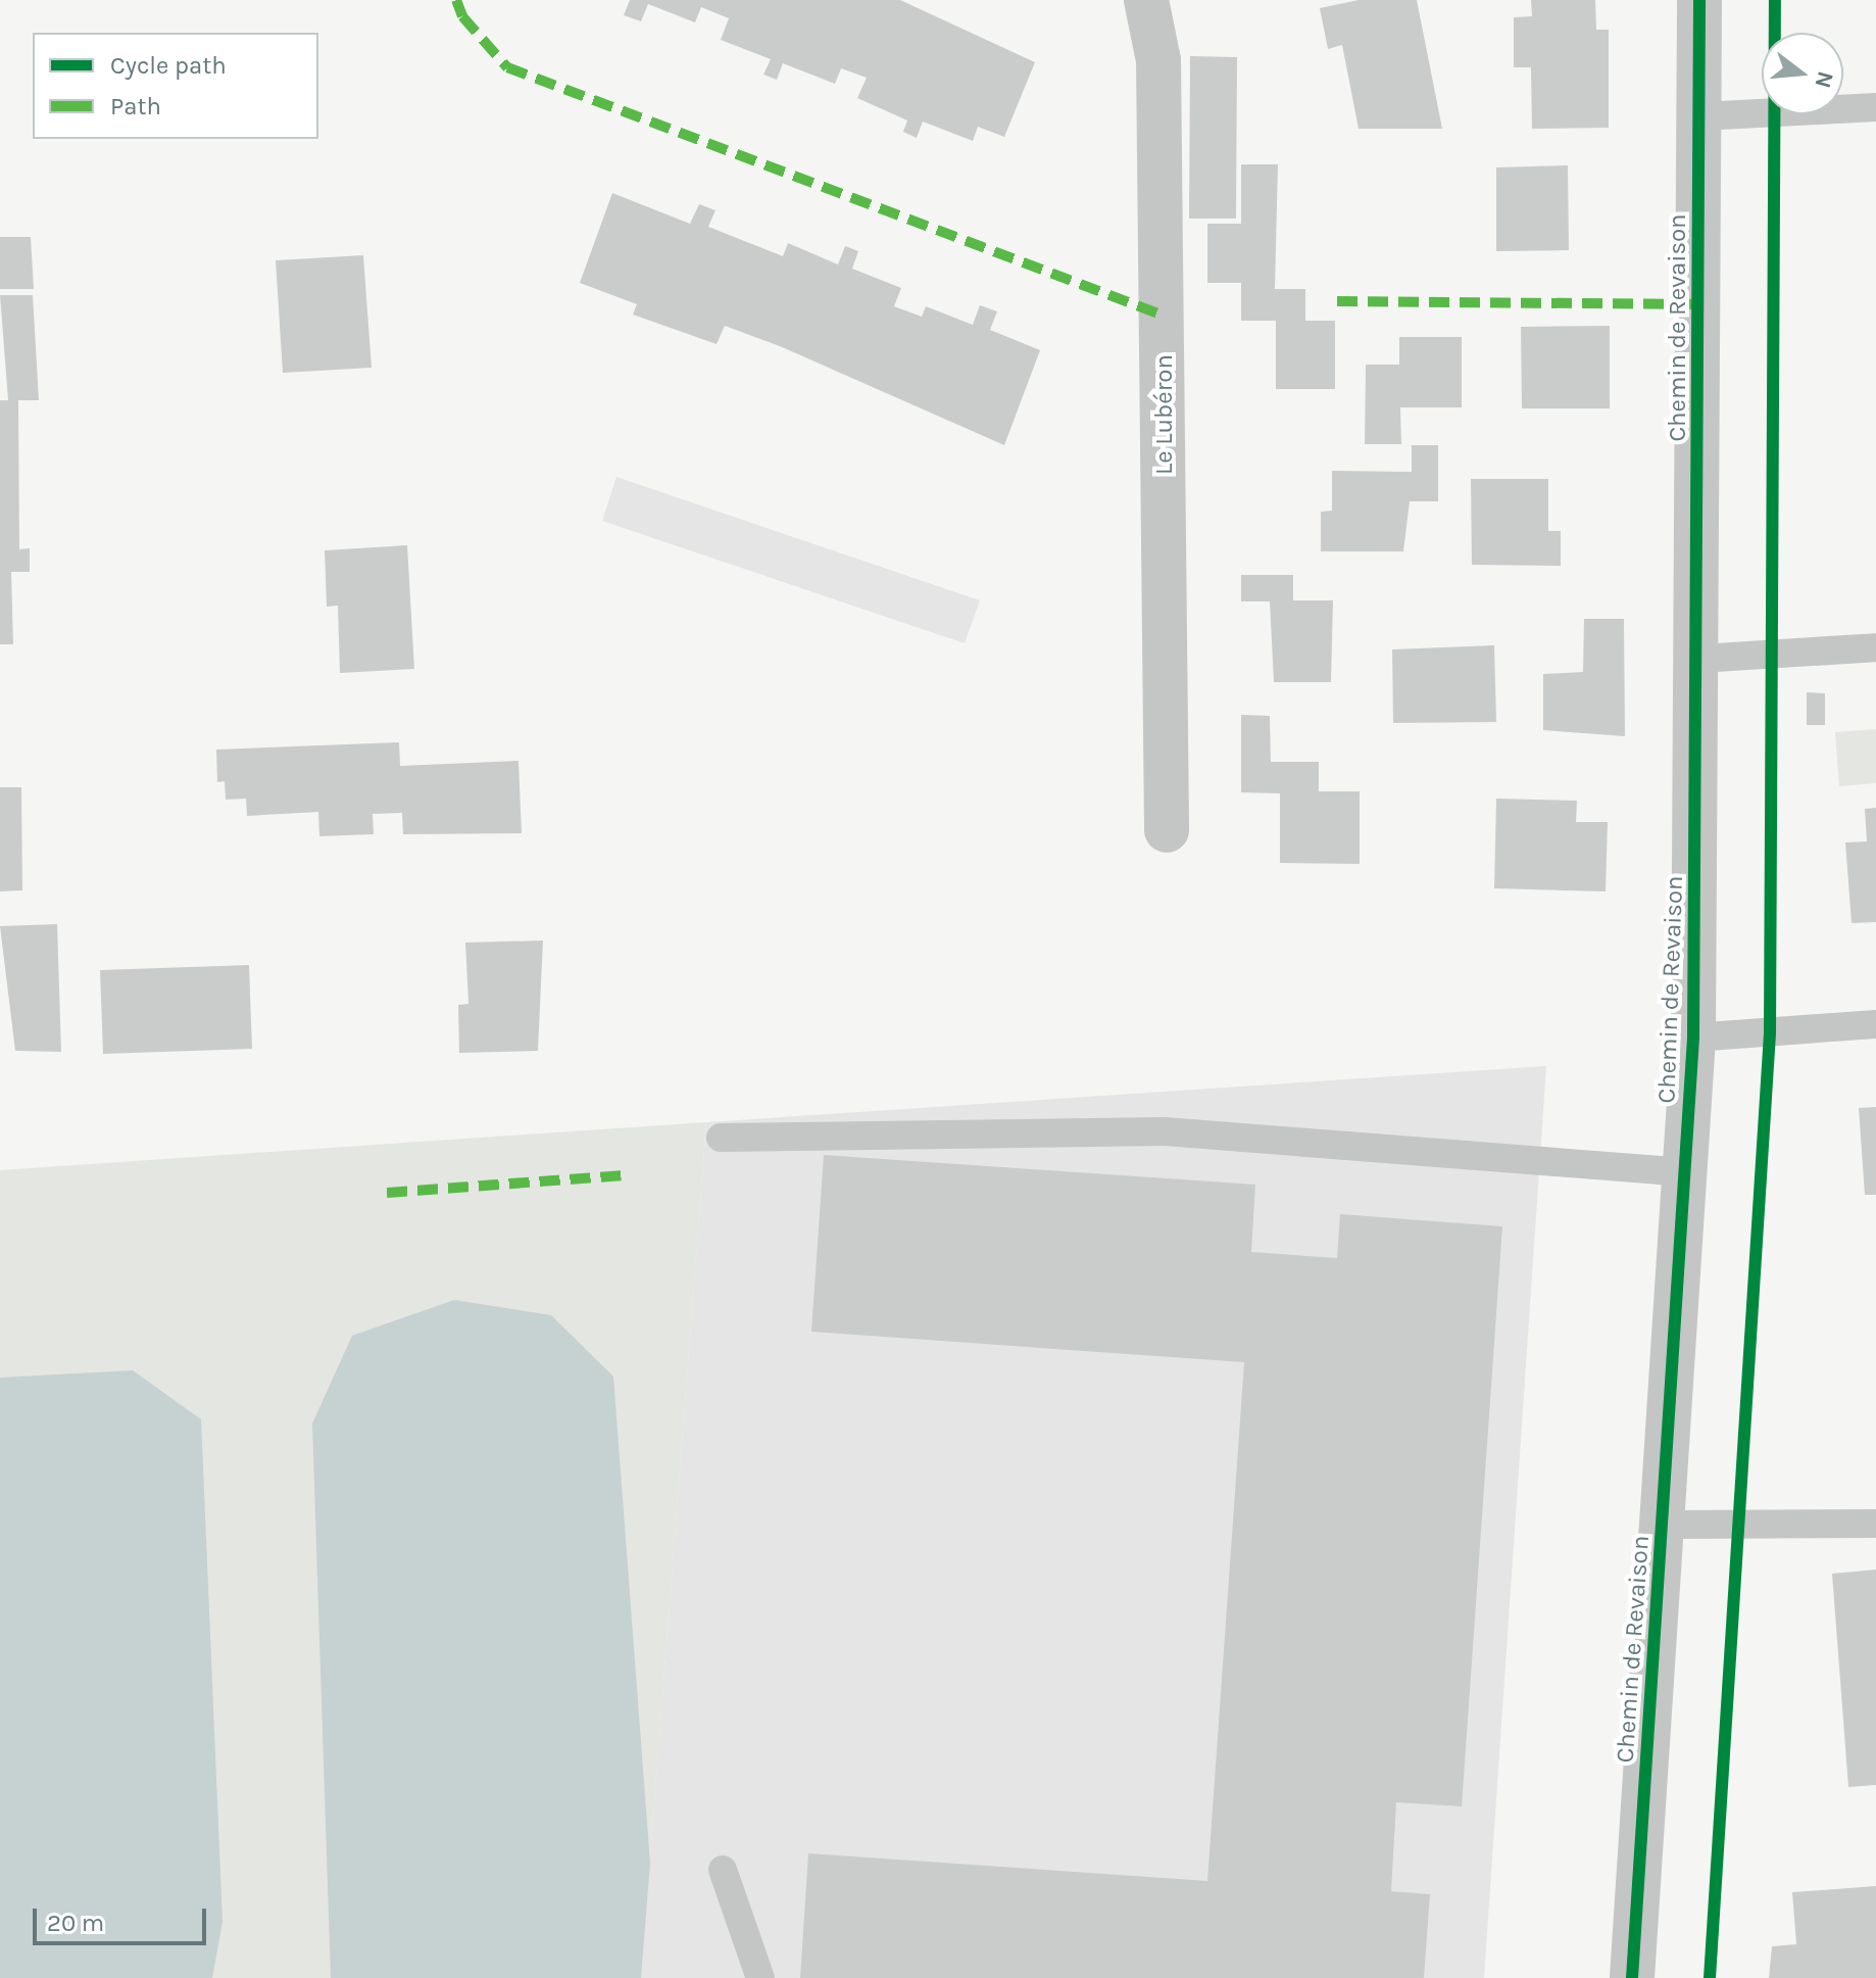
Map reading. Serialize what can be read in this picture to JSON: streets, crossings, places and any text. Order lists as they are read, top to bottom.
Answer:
{
  "streets": {
    "street": ["Chemin de Revaison", "Le Lubéron"]
  },
  "legend": ["Cycle path", "Path"],
  "scale_bar": "20 m",
  "north": "right"
}
